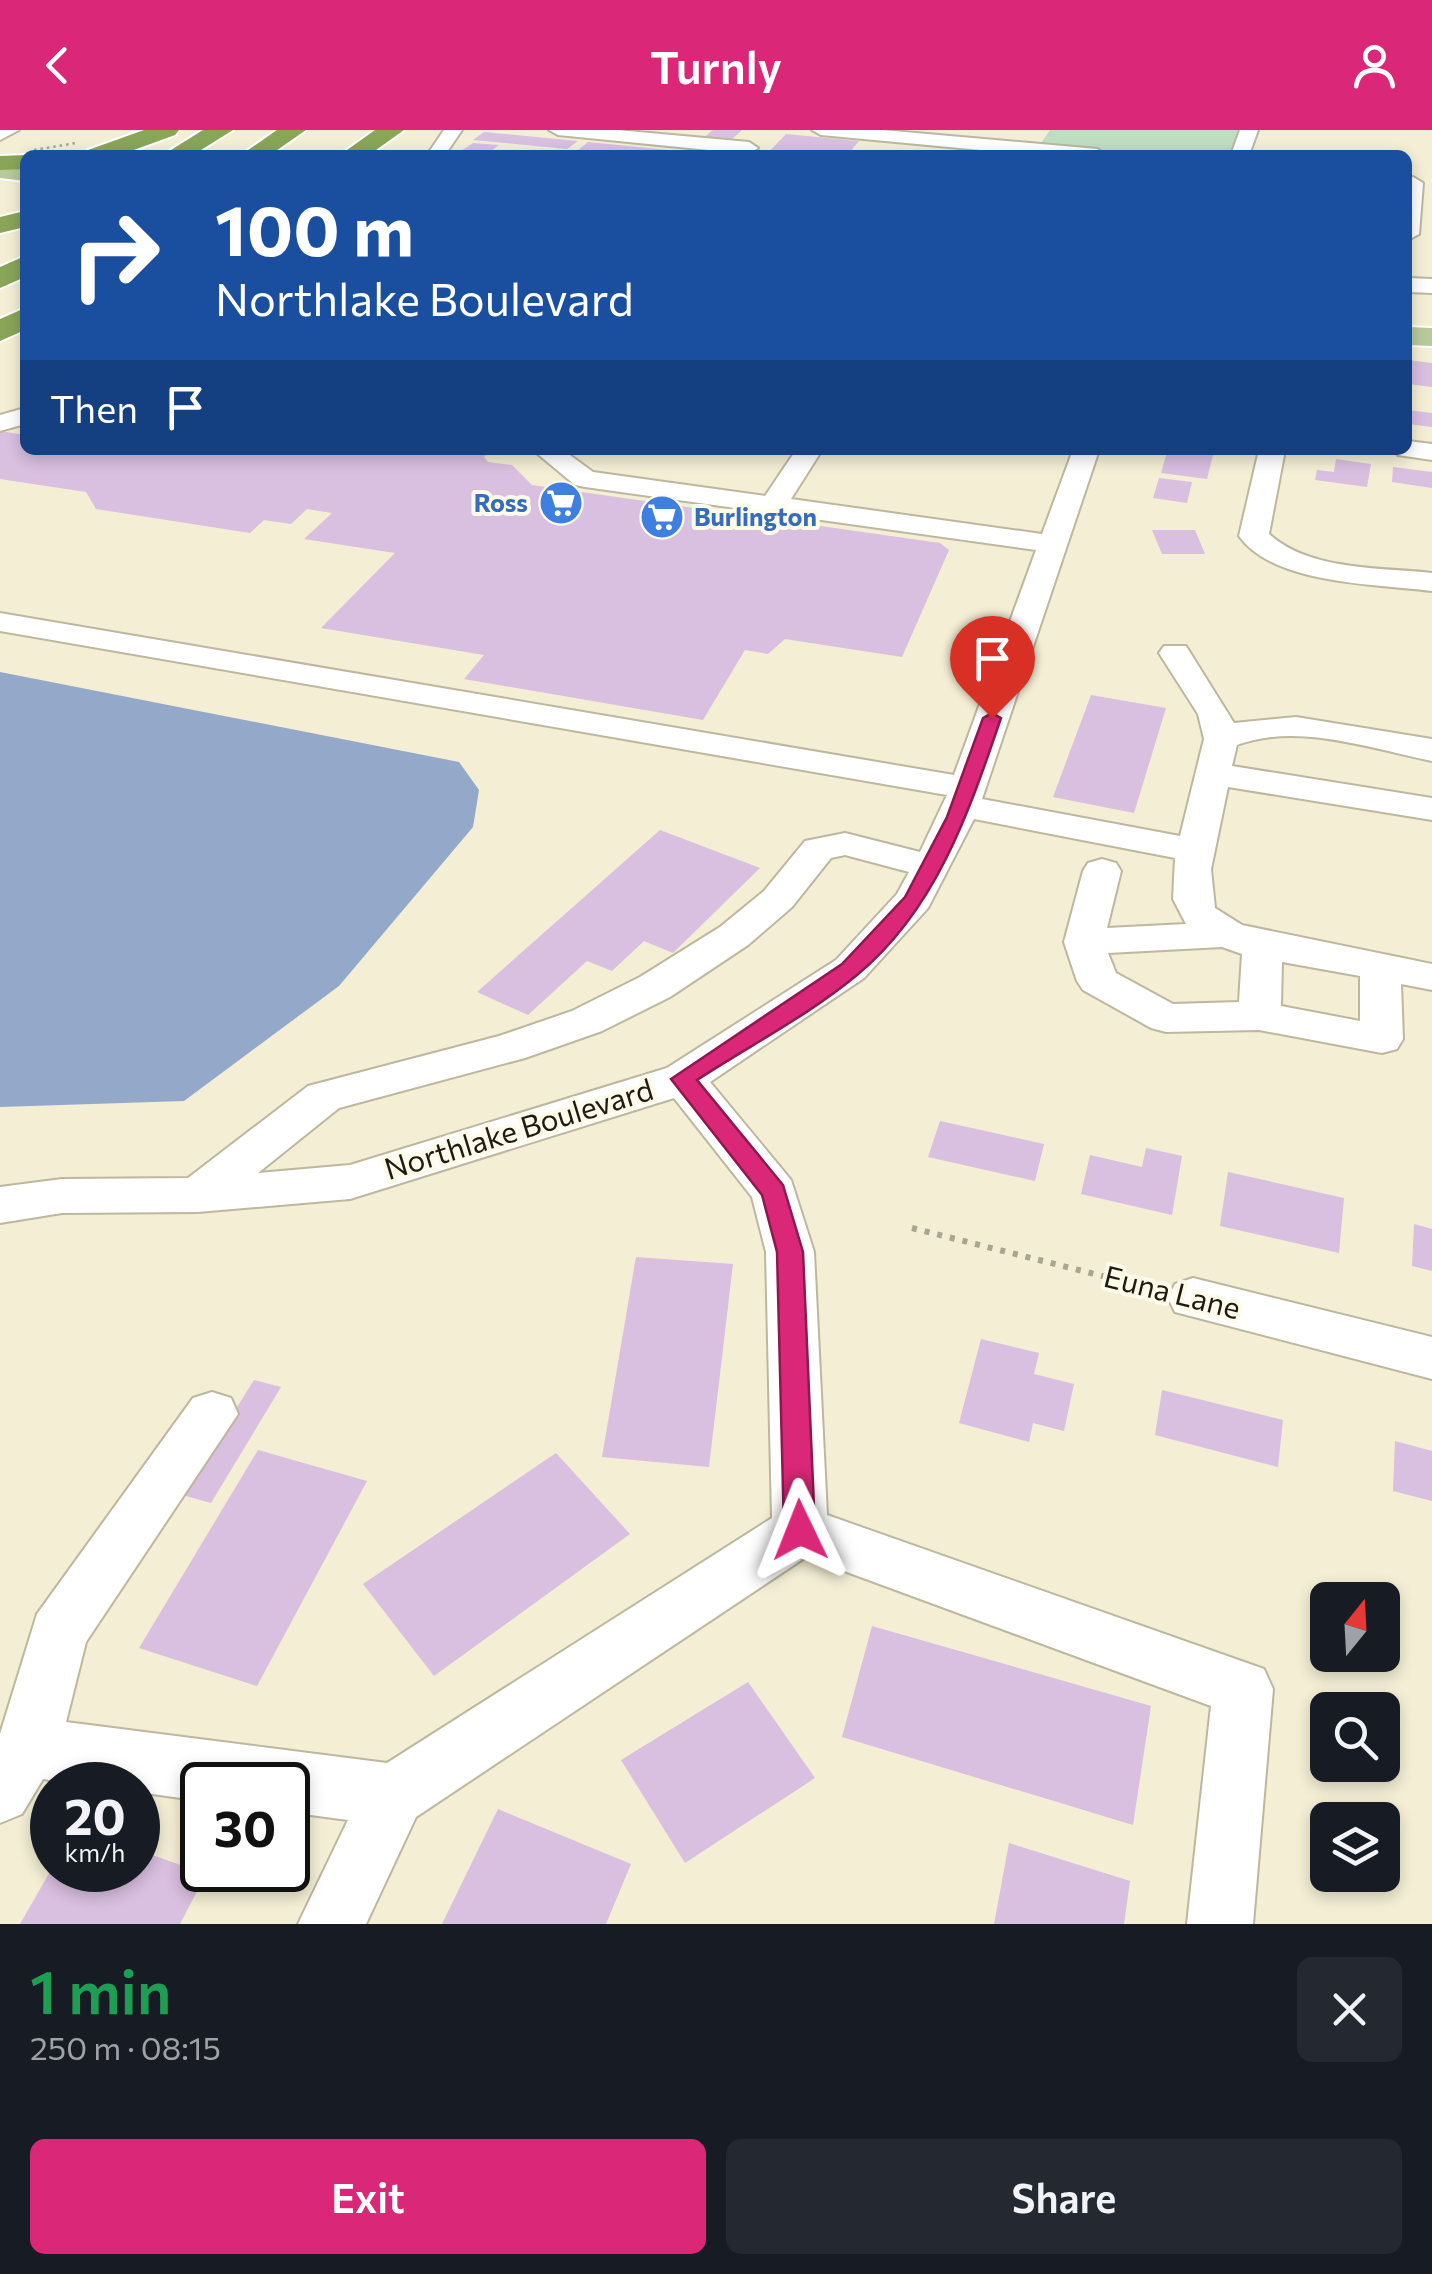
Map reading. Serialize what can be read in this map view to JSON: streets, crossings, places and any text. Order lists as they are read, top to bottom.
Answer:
{
  "streets": {
    "street": ["Northlake Boulevard", "Euna Lane"]
  },
  "places": {
    "supermarket": ["Ross", "Burlington"]
  },
  "north": "top",
  "page": {
    "header": "Turnly",
    "turn": ["100 m", "Northlake Boulevard"],
    "then": "Then",
    "speed": "20 km/h",
    "limit": "30",
    "heading": ["1 min", "250 m · 08:15"],
    "buttons": ["Exit", "Share"]
  }
}
